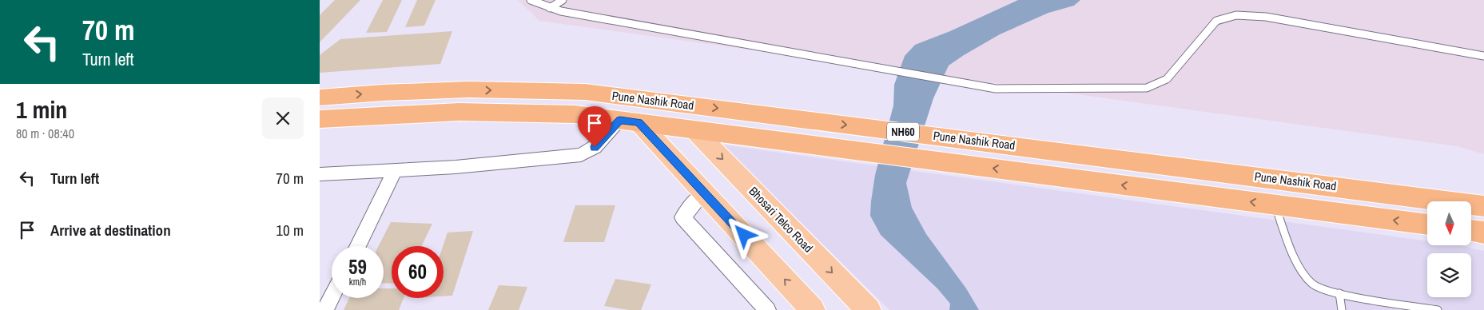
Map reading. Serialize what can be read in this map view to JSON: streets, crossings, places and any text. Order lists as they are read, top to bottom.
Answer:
{
  "streets": {
    "highway": ["Pune Nashik Road", "NH60"],
    "main road": ["Bhosari Telco Road"]
  },
  "crossings": [
    ["Pune Nashik Road", "Bhosari Telco Road"]
  ],
  "north": "bottom",
  "page": {
    "turn": ["70 m", "Turn left"],
    "heading": ["1 min", "80 m · 08:40"],
    "list": [
      {
        "name": "Turn left",
        "value": "70 m"
      },
      {
        "name": "Arrive at destination",
        "value": "10 m"
      }
    ],
    "speed": "59 km/h",
    "limit": "60"
  }
}
